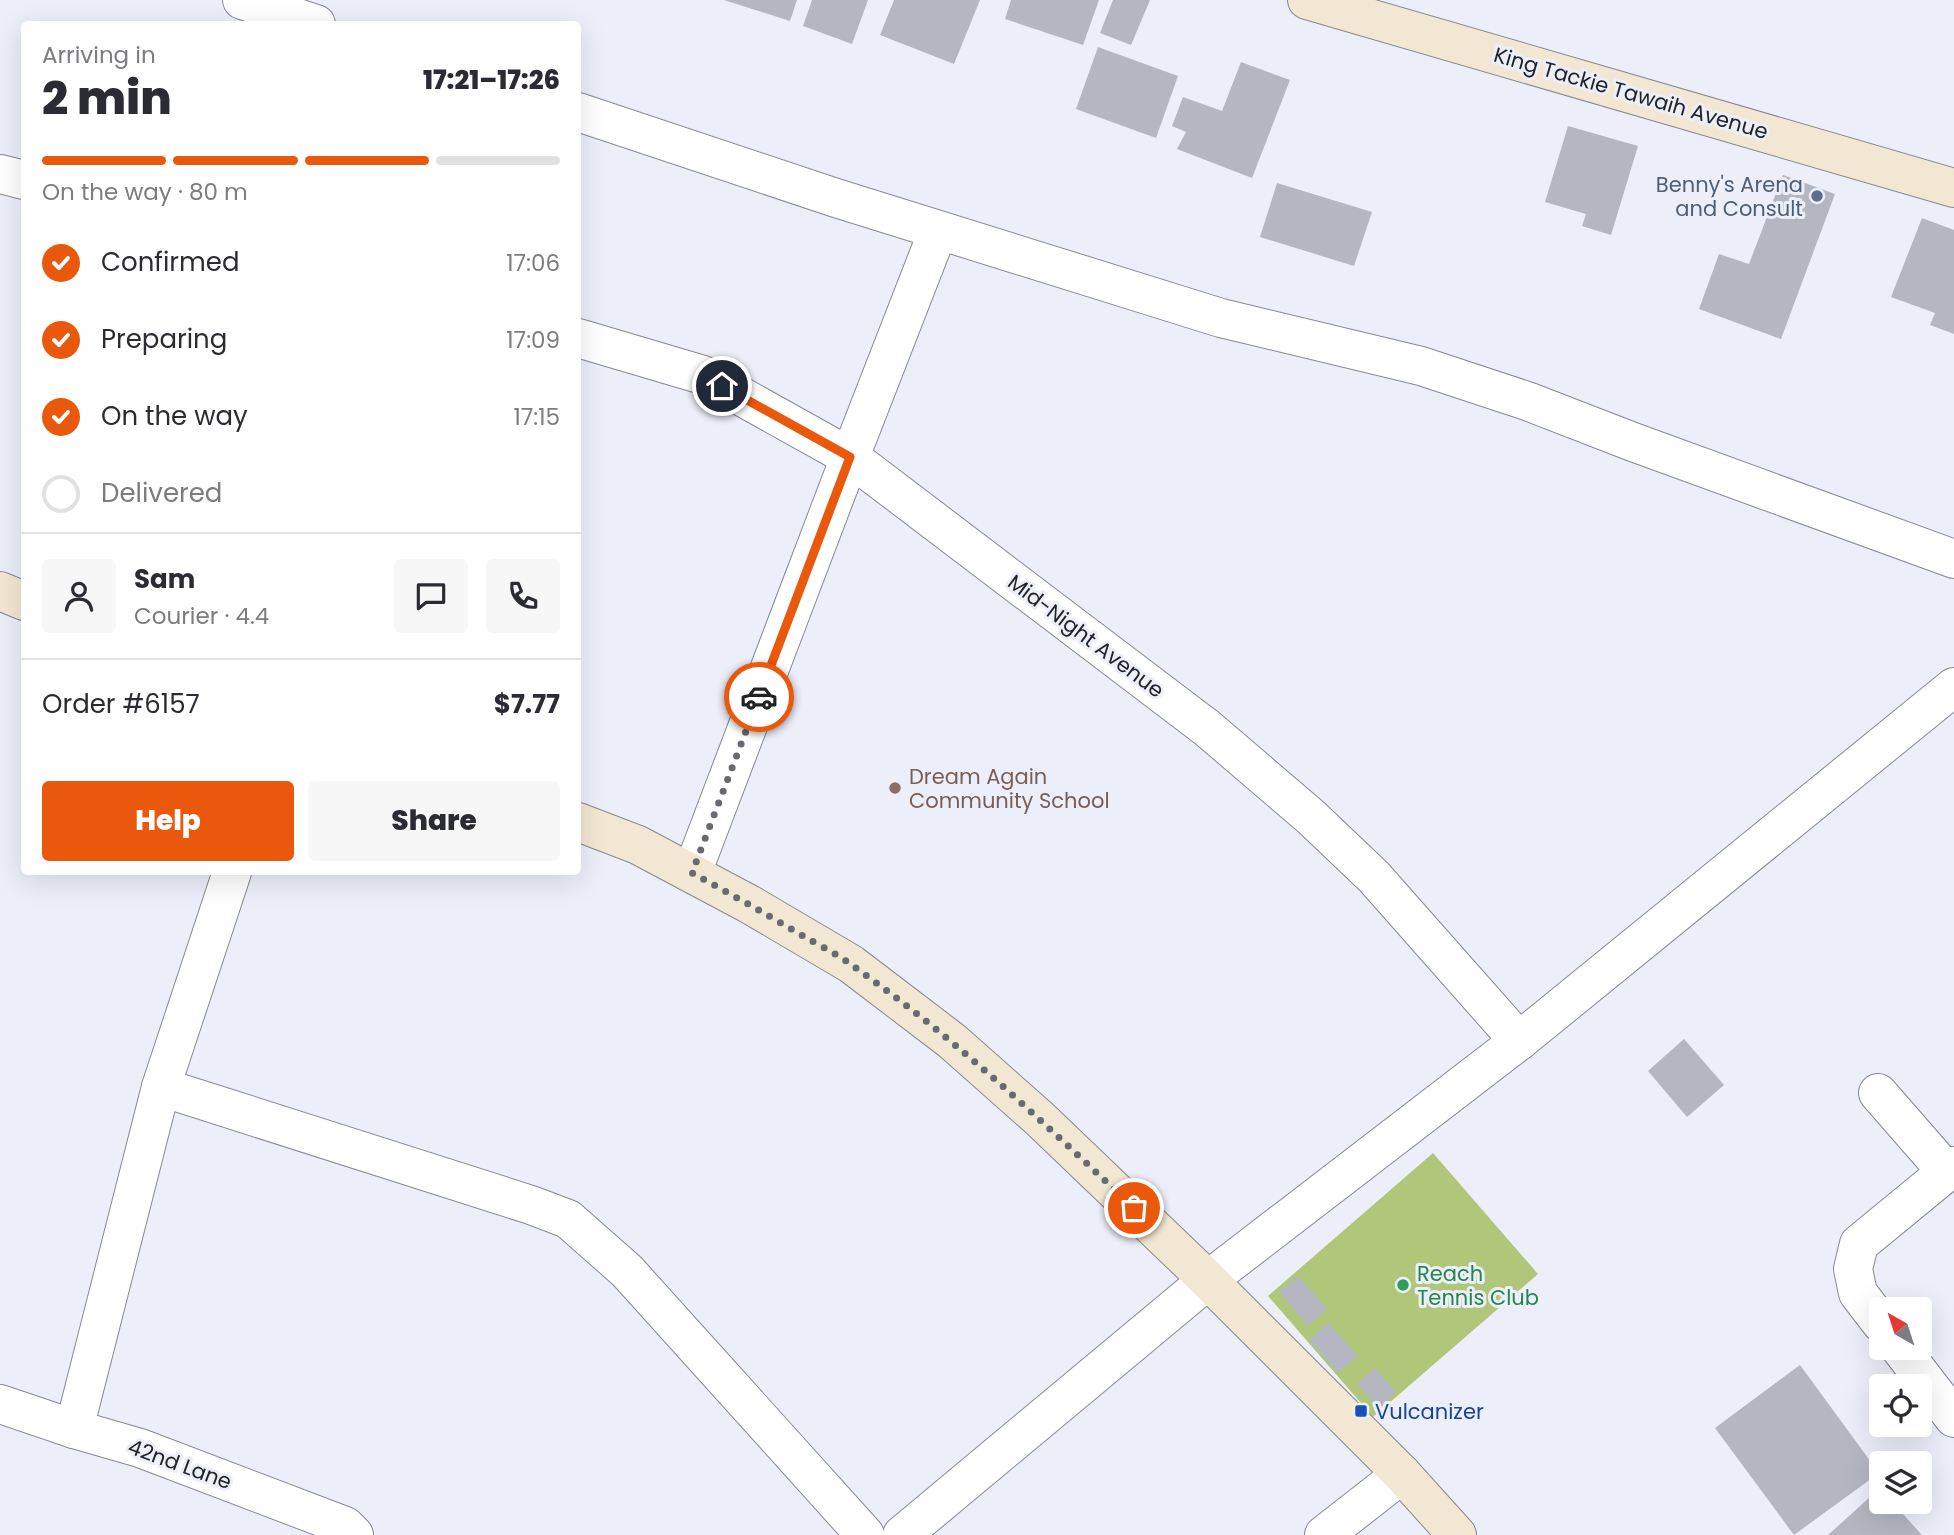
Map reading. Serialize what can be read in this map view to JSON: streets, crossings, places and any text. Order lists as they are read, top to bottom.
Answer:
{
  "streets": {
    "street": ["King Tackie Tawaih Avenue", "Mid-Night Avenue", "42nd Lane"]
  },
  "places": {
    "other": ["Benny's Arena and Consult", "Dream Again Community School", "Reach Tennis Club"],
    "transit": ["Vulcanizer"]
  },
  "north": "top left",
  "page": {
    "heading": ["2 min", "Arriving in", "17:21–17:26"],
    "panel": [
      "Sam",
      "Courier · 4.4",
      "Order #6157",
      "$7.77"
    ],
    "bar": "On the way · 80 m",
    "list": [
      ["Confirmed", "17:06"],
      ["Preparing", "17:09"],
      ["On the way", "17:15"],
      "Delivered"
    ],
    "buttons": ["Help", "Share"]
  }
}
